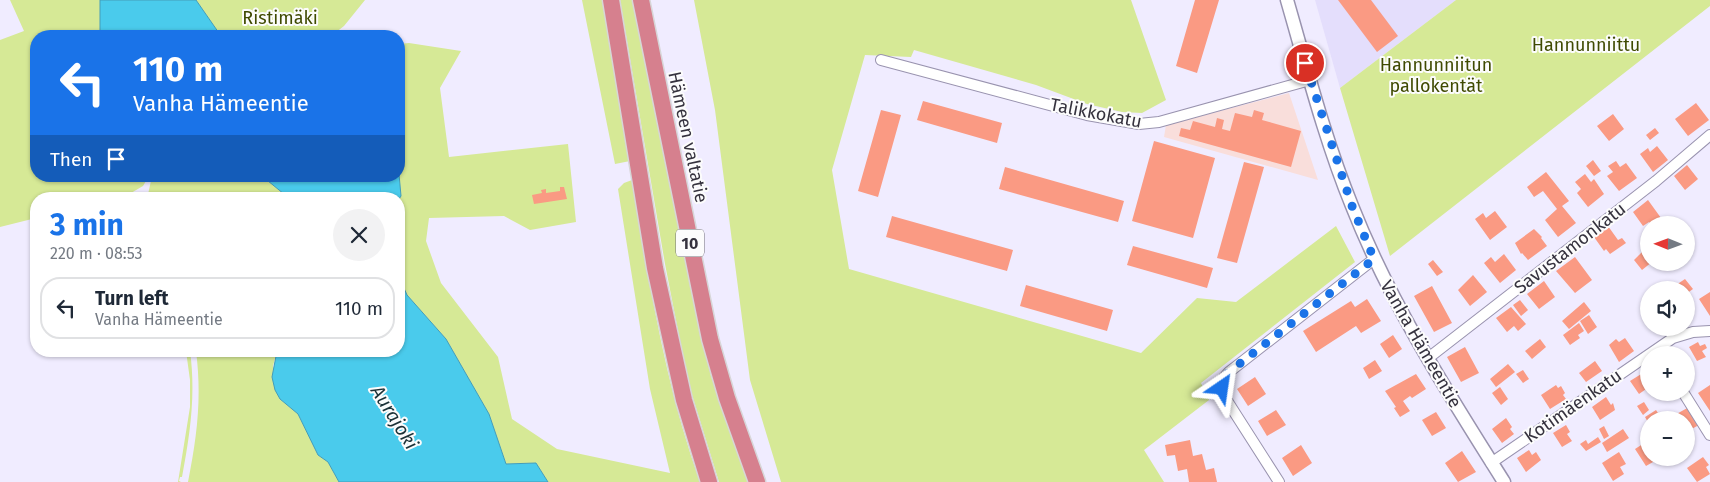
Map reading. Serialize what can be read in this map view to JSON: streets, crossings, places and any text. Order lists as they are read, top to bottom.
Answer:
{
  "streets": {
    "highway": ["Hämeen valtatie", "10"],
    "street": [
      "Talikkokatu",
      "Savustamonkatu",
      "Vanha Hämeentie",
      "Kotimäenkatu"
    ]
  },
  "crossings": [
    ["Talikkokatu", "Vanha Hämeentie"],
    ["Savustamonkatu", "Vanha Hämeentie"],
    ["Vanha Hämeentie", "Kotimäenkatu"]
  ],
  "water": ["Aurajoki"],
  "parks": ["Ristimäki", "Hannunniittu", "Hannunniitun pallokentät"],
  "north": "left",
  "page": {
    "turn": ["110 m", "Vanha Hämeentie"],
    "then": "Then",
    "heading": ["3 min", "220 m · 08:53"],
    "map_buttons": ["+", "−"],
    "list": [
      {
        "name": "Turn left",
        "note": "Vanha Hämeentie",
        "value": "110 m"
      }
    ]
  }
}
